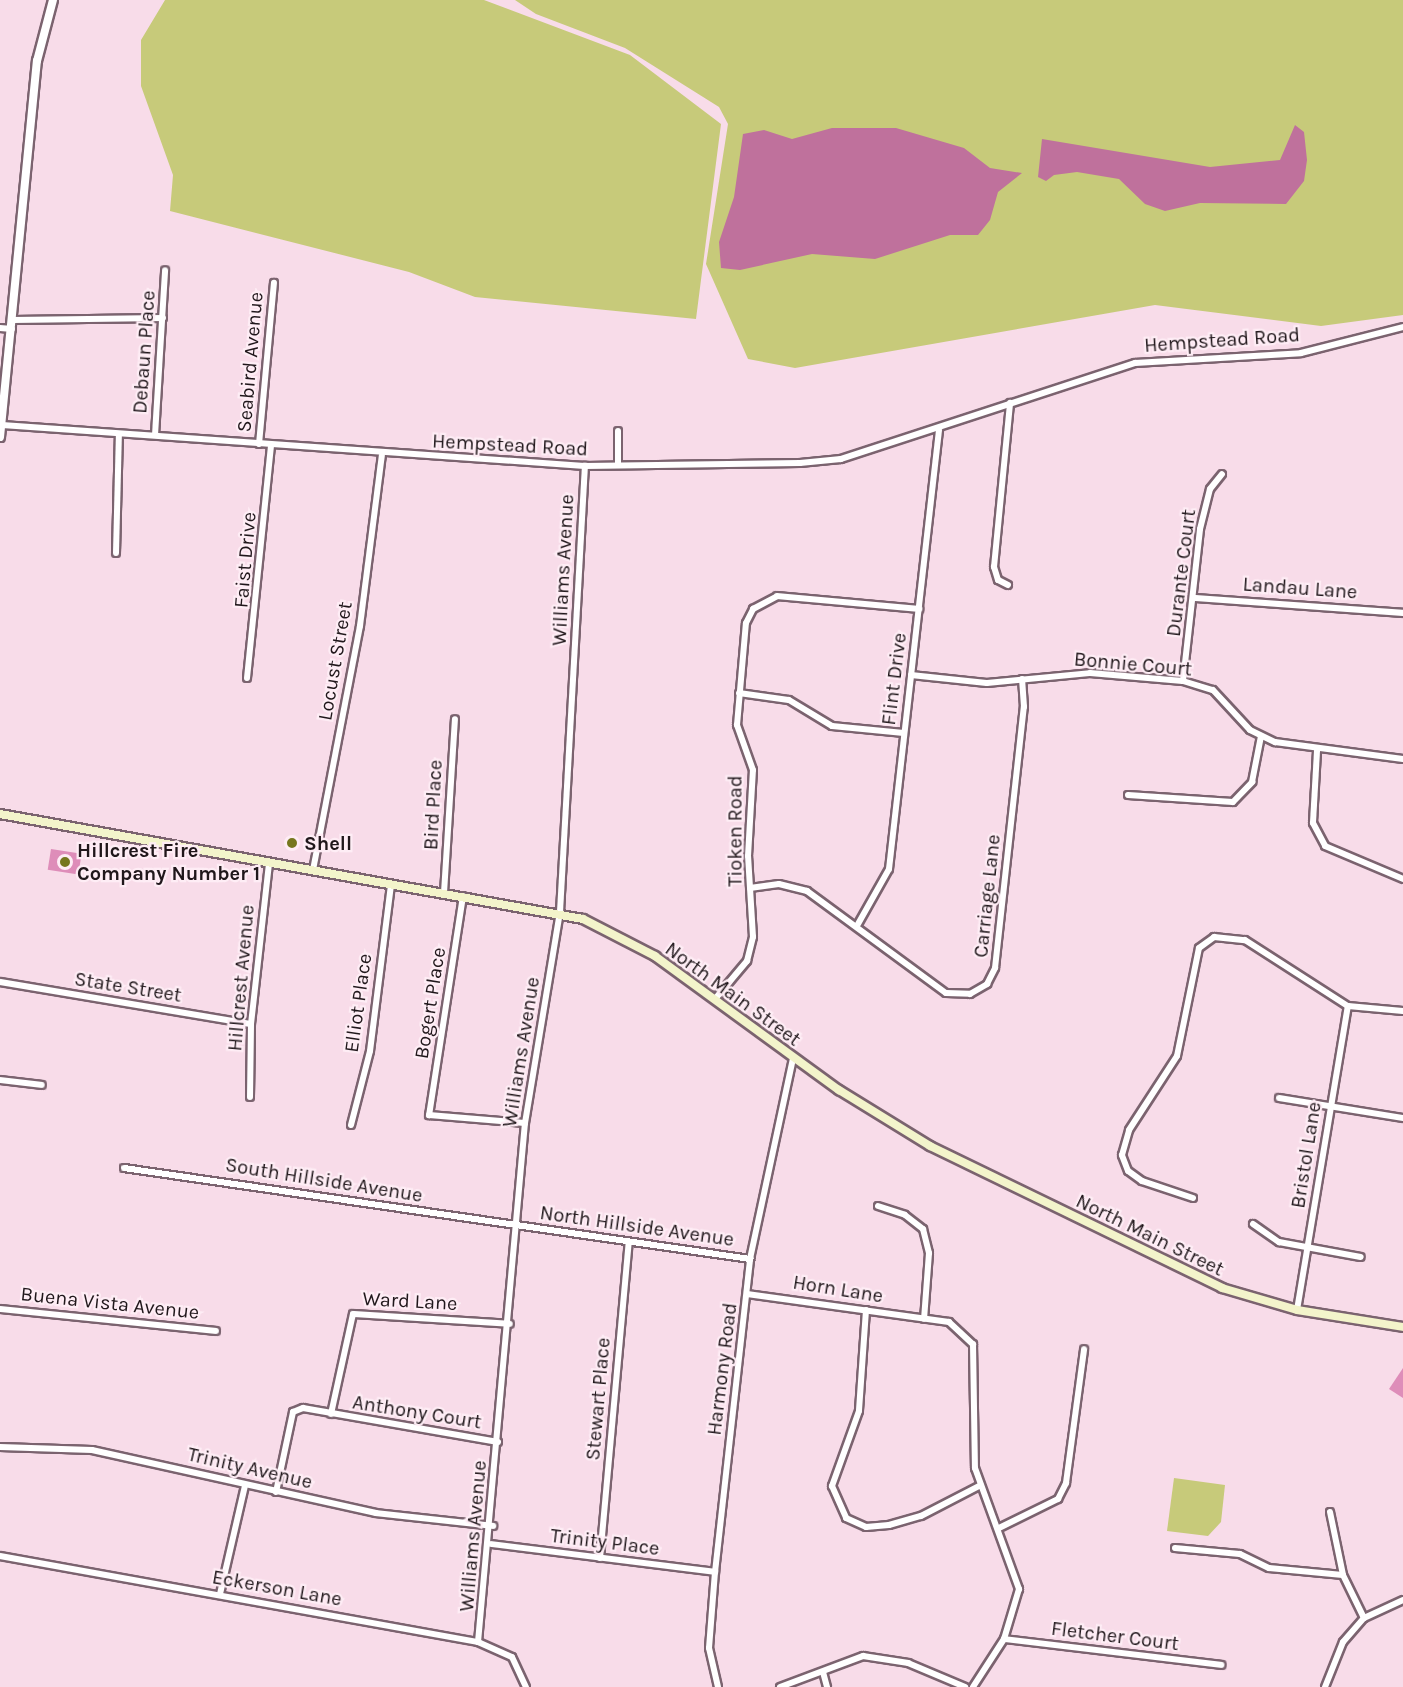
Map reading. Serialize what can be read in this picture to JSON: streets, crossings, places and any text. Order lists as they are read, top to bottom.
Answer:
{
  "streets": {
    "main road": ["North Main Street"],
    "street": [
      "Hempstead Road",
      "Debaun Place",
      "Seabird Avenue",
      "Faist Drive",
      "Williams Avenue",
      "Durante Court",
      "Landau Lane",
      "Locust Street",
      "Bonnie Court",
      "Flint Drive",
      "Bird Place",
      "Tioken Road",
      "Carriage Lane",
      "Hillcrest Avenue",
      "State Street",
      "Elliot Place",
      "Bogert Place",
      "Bristol Lane",
      "South Hillside Avenue",
      "North Hillside Avenue",
      "Horn Lane",
      "Ward Lane",
      "Buena Vista Avenue",
      "Harmony Road",
      "Stewart Place",
      "Anthony Court",
      "Trinity Avenue",
      "Trinity Place",
      "Eckerson Lane",
      "Fletcher Court"
    ]
  },
  "crossings": [
    ["Hempstead Road", "Debaun Place"],
    ["Hempstead Road", "Seabird Avenue"],
    ["Hempstead Road", "Faist Drive"],
    ["Hempstead Road", "Williams Avenue"],
    ["Hempstead Road", "Locust Street"],
    ["Hempstead Road", "Flint Drive"],
    ["Williams Avenue", "North Main Street"],
    ["Williams Avenue", "Bogert Place"],
    ["Williams Avenue", "South Hillside Avenue"],
    ["Williams Avenue", "North Hillside Avenue"],
    ["Williams Avenue", "Ward Lane"],
    ["Williams Avenue", "Anthony Court"],
    ["Williams Avenue", "Trinity Avenue"],
    ["Williams Avenue", "Trinity Place"],
    ["Williams Avenue", "Eckerson Lane"],
    ["Durante Court", "Landau Lane"],
    ["Durante Court", "Bonnie Court"],
    ["Locust Street", "North Main Street"],
    ["Bonnie Court", "Flint Drive"],
    ["Bonnie Court", "Carriage Lane"],
    ["Flint Drive", "Tioken Road"],
    ["Flint Drive", "Carriage Lane"],
    ["Bird Place", "North Main Street"],
    ["Tioken Road", "Carriage Lane"],
    ["Tioken Road", "North Main Street"],
    ["Hillcrest Avenue", "State Street"],
    ["Hillcrest Avenue", "North Main Street"],
    ["North Main Street", "Elliot Place"],
    ["North Main Street", "Bogert Place"],
    ["North Main Street", "Bristol Lane"],
    ["North Main Street", "Harmony Road"],
    ["South Hillside Avenue", "North Hillside Avenue"],
    ["North Hillside Avenue", "Harmony Road"],
    ["North Hillside Avenue", "Stewart Place"],
    ["Horn Lane", "Harmony Road"],
    ["Horn Lane", "Fletcher Court"],
    ["Ward Lane", "Anthony Court"],
    ["Harmony Road", "Trinity Place"],
    ["Stewart Place", "Trinity Place"]
  ],
  "places": ["Shell", "Hillcrest Fire Company Number 1"]
}
